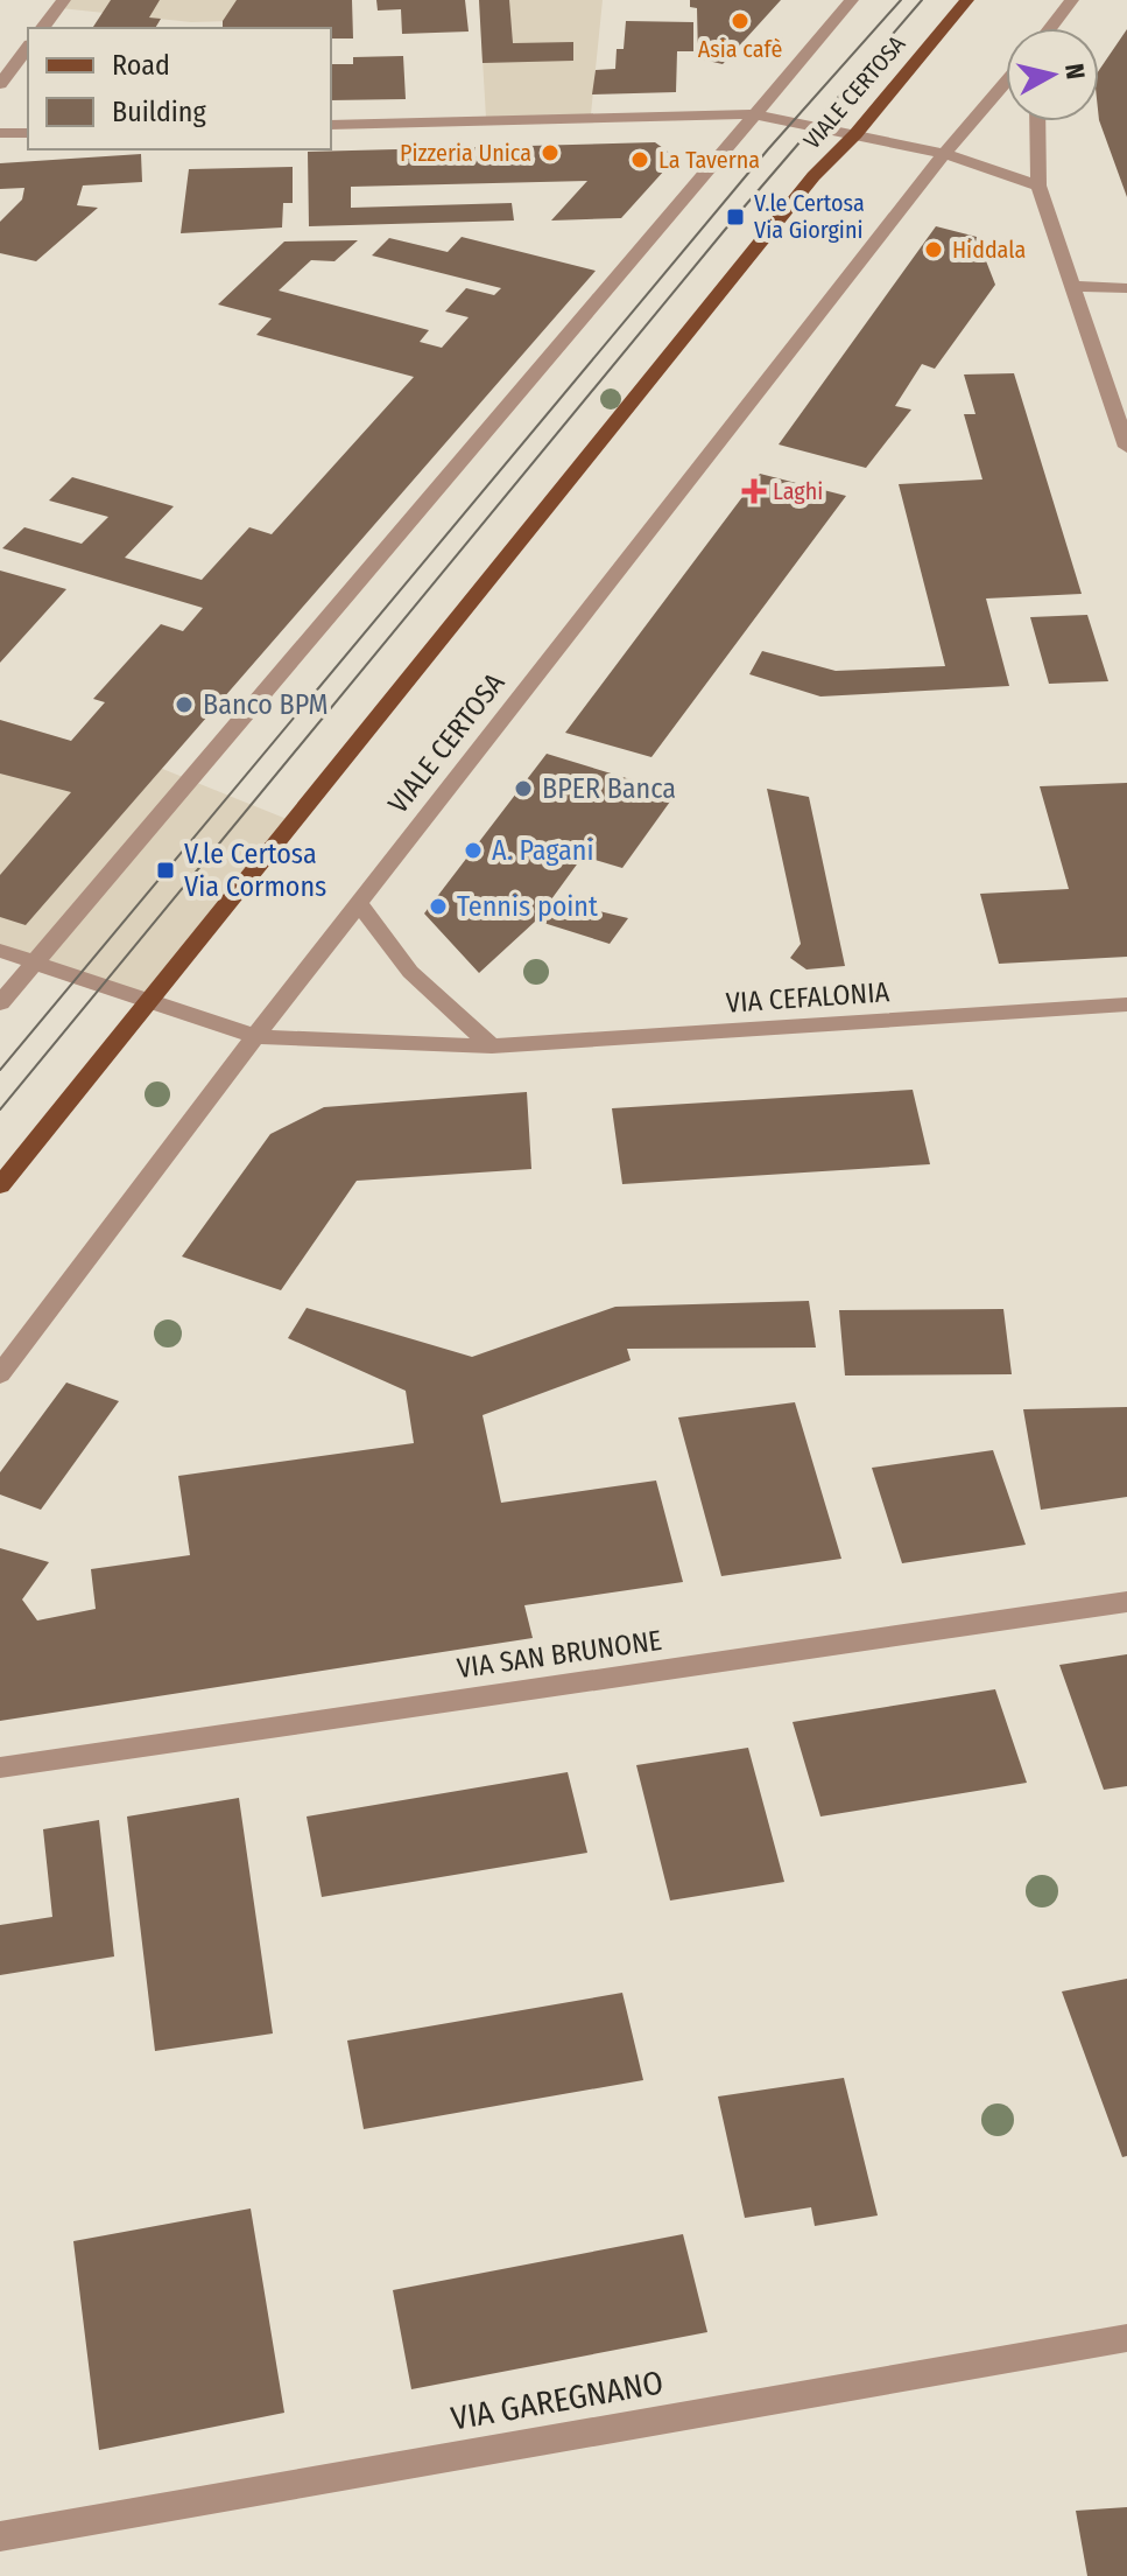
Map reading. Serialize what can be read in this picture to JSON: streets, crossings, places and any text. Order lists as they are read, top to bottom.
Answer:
{
  "streets": {
    "main road": ["VIALE CERTOSA"],
    "street": ["VIA CEFALONIA", "VIA SAN BRUNONE", "VIA GAREGNANO"]
  },
  "crossings": [
    ["VIALE CERTOSA", "VIA CEFALONIA"]
  ],
  "places": {
    "other": [
      "Asia cafè",
      "Pizzeria Unica",
      "La Taverna",
      "Hiddala",
      "Banco BPM",
      "BPER Banca",
      "A. Pagani",
      "Tennis point"
    ],
    "transit": ["V.le Certosa Via Giorgini", "V.le Certosa Via Cormons"],
    "health": ["Laghi"]
  },
  "legend": ["Road", "Building"],
  "north": "right"
}
